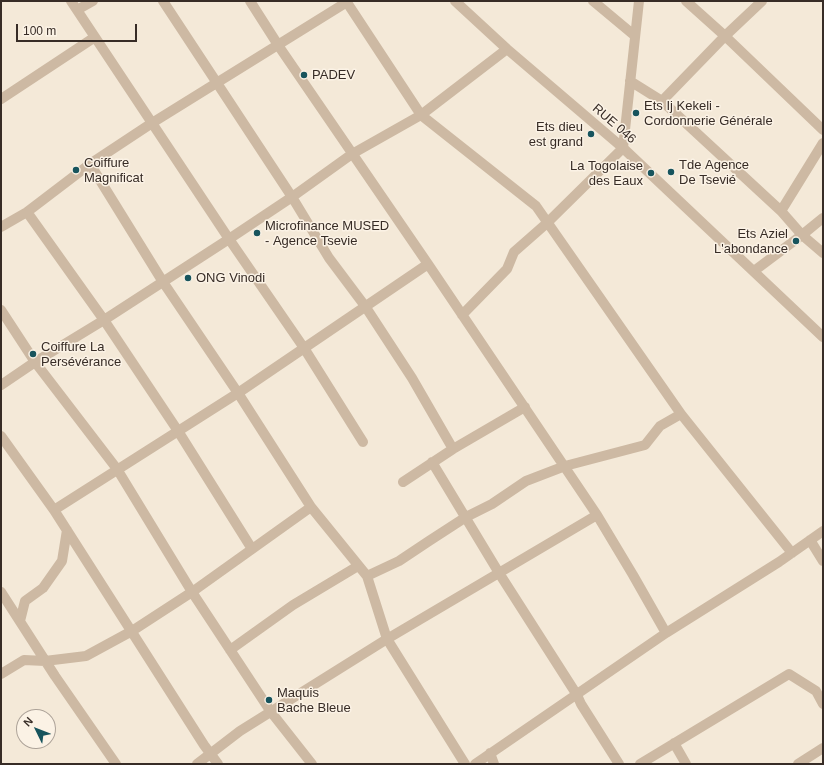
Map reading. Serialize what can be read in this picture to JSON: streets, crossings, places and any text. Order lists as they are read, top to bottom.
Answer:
{
  "streets": {
    "street": ["RUE 046"]
  },
  "places": [
    "PADEV",
    "Ets Ij Kekeli - Cordonnerie Générale",
    "Ets dieu est grand",
    "Coiffure Magnificat",
    "Tde Agence De Tsevié",
    "La Togolaise des Eaux",
    "Microfinance MUSED - Agence Tsevie",
    "Ets Aziel L'abondance",
    "ONG Vinodi",
    "Coiffure La Persévérance",
    "Maquis Bache Bleue"
  ],
  "scale_bar": "100 m",
  "north": "top left"
}
